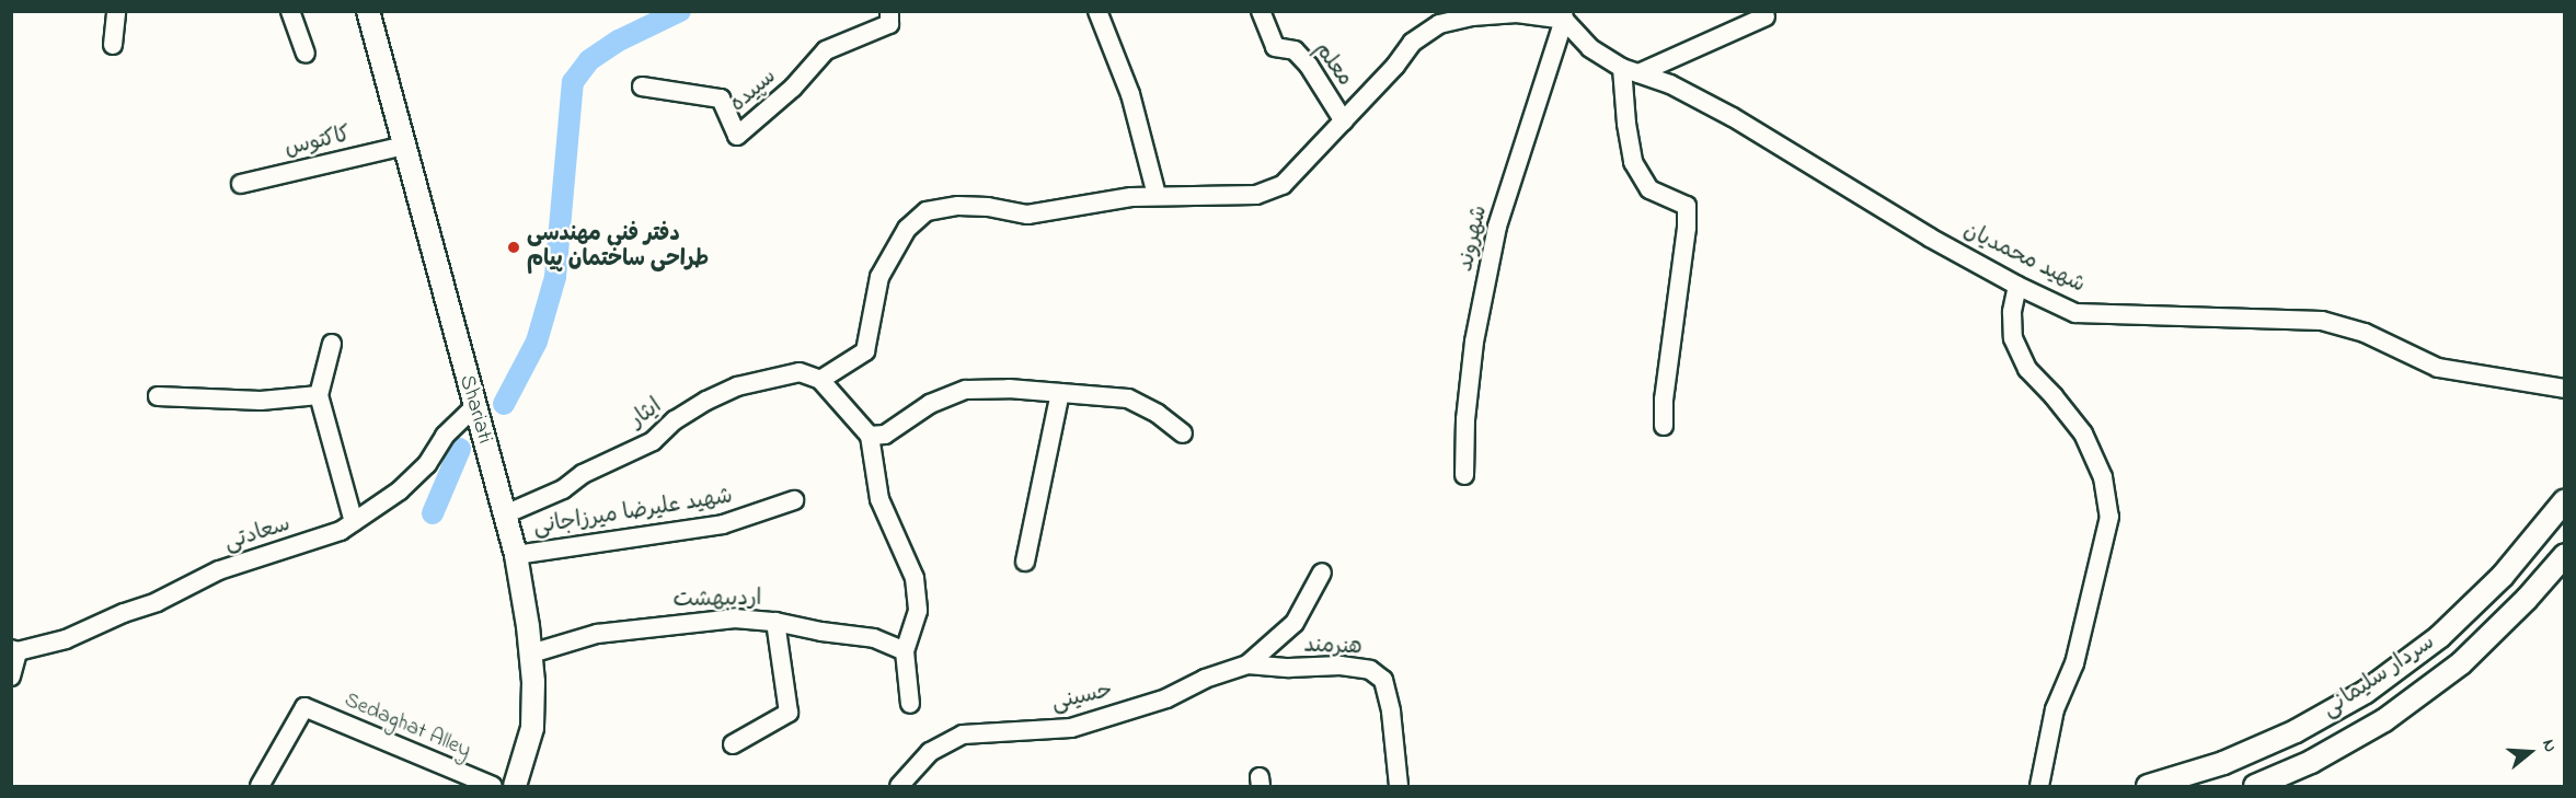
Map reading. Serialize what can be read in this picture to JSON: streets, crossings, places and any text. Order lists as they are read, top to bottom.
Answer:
{
  "streets": {
    "street": [
      "معلم",
      "سپیده",
      "کاکتوس",
      "شهروند",
      "شهید محمدیان",
      "Shariati",
      "ایثار",
      "شهید علیرضا میرزاجانی",
      "سعادتی",
      "اردیبهشت",
      "هنرمند",
      "سردار سلیمانی",
      "حسینی",
      "Sedaghat Alley"
    ]
  },
  "crossings": [
    ["کاکتوس", "Shariati"],
    ["شهروند", "شهید محمدیان"],
    ["Shariati", "ایثار"],
    ["Shariati", "شهید علیرضا میرزاجانی"],
    ["Shariati", "سعادتی"],
    ["Shariati", "اردیبهشت"],
    ["هنرمند", "حسینی"]
  ],
  "places": ["دفتر فنی مهندسی طراحی ساختمان پیام"],
  "north": "right"
}
